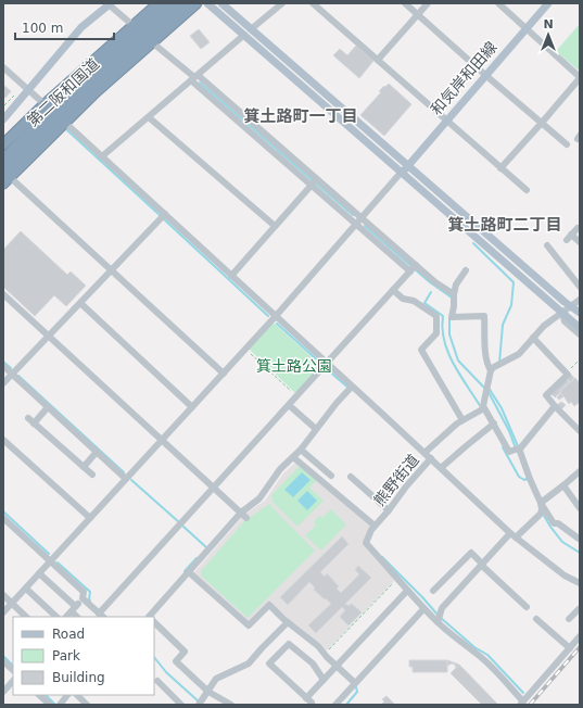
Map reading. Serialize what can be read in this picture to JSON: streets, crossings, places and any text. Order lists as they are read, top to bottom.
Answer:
{
  "streets": {
    "highway": ["第二阪和国道"],
    "main road": ["和気岸和田線"],
    "street": ["熊野街道"]
  },
  "districts": ["箕土路町一丁目", "箕土路町二丁目"],
  "parks": ["箕土路公園"],
  "legend": ["Road", "Park", "Building"],
  "scale_bar": "100 m",
  "north": "top"
}
